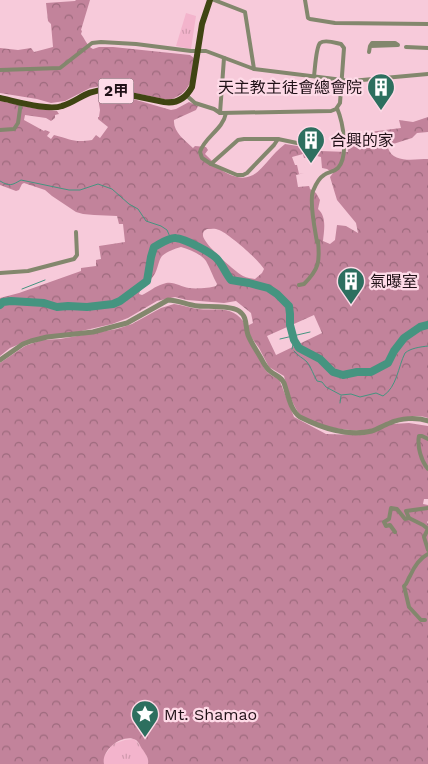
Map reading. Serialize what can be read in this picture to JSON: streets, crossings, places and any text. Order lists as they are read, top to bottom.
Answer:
{
  "streets": {
    "main road": ["2甲"]
  },
  "places": {
    "building": ["天主教主徒會總會院", "合興的家", "氣曝室"],
    "place": ["Mt. Shamao"]
  }
}
